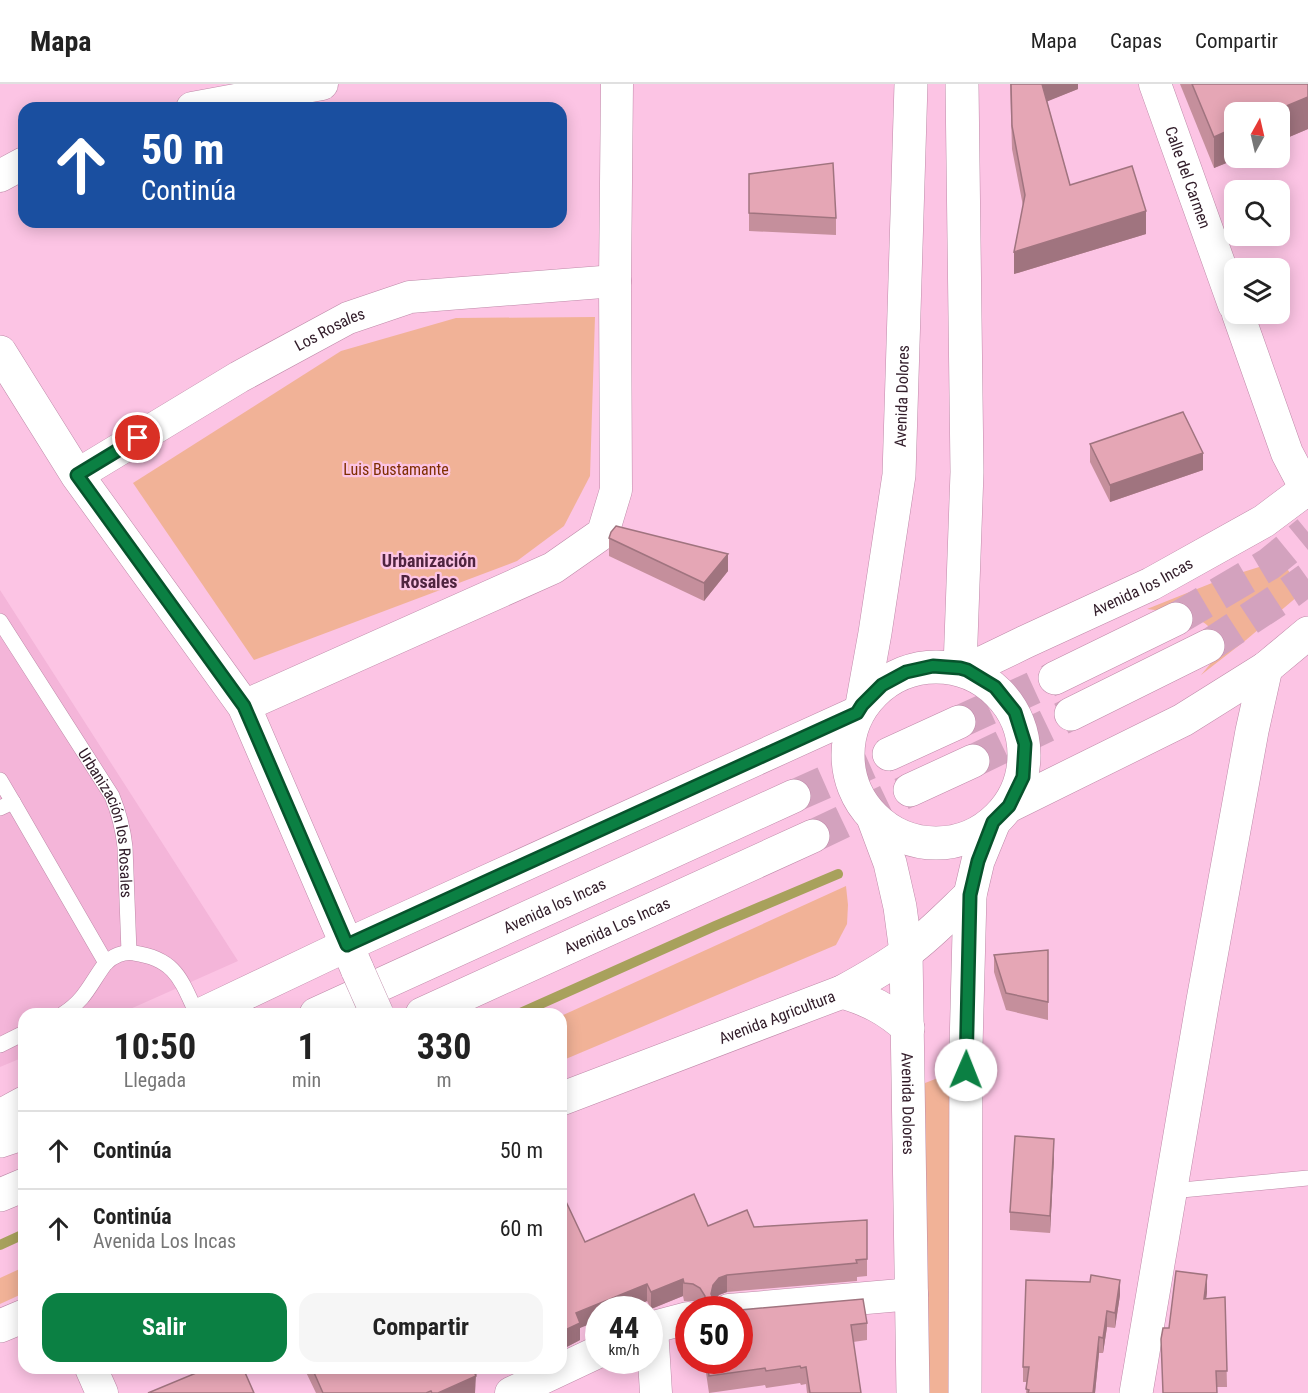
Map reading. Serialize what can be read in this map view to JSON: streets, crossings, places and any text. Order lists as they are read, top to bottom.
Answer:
{
  "streets": {
    "main road": [
      "Avenida Dolores",
      "Avenida los Incas",
      "Avenida Los Incas",
      "Avenida Agricultura"
    ],
    "street": ["Calle del Carmen", "Los Rosales"],
    "lane": ["Urbanización los Rosales"]
  },
  "crossings": [
    ["Avenida Dolores", "Avenida los Incas"],
    ["Avenida Dolores", "Avenida Agricultura"]
  ],
  "districts": ["Urbanización Rosales"],
  "parks": ["Luis Bustamante"],
  "north": "top",
  "page": {
    "header": "Mapa",
    "nav": ["Mapa", "Capas", "Compartir"],
    "turn": ["50 m", "Continúa"],
    "eta": [
      "10:50",
      "Llegada",
      "1",
      "min",
      "330",
      "m"
    ],
    "list": [
      {
        "name": "Continúa",
        "value": "50 m"
      },
      {
        "name": "Continúa",
        "note": "Avenida Los Incas",
        "value": "60 m"
      }
    ],
    "buttons": ["Salir", "Compartir"],
    "speed": "44 km/h",
    "limit": "50"
  }
}
